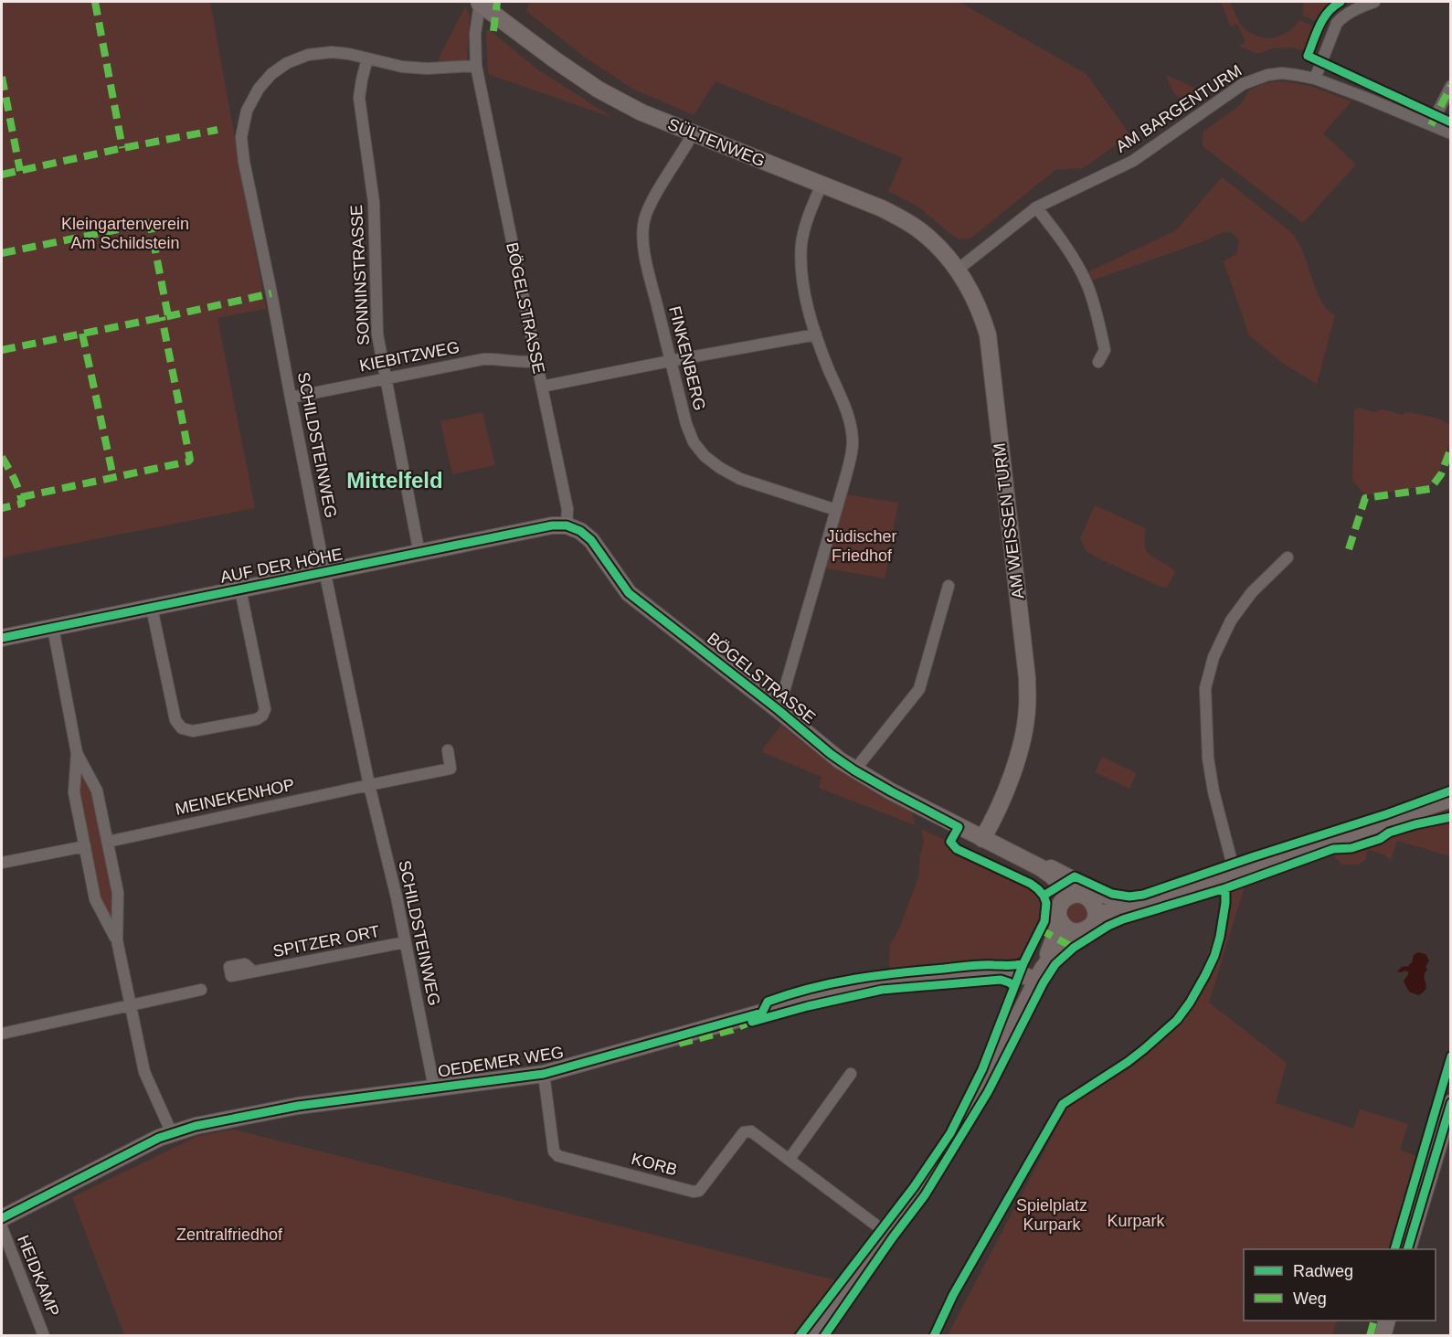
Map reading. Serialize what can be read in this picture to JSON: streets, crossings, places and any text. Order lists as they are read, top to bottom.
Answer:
{
  "streets": {
    "street": [
      "AM BARGENTURM",
      "SÜLTENWEG",
      "SONNINSTRASSE",
      "BÖGELSTRASSE",
      "KIEBITZWEG",
      "FINKENBERG",
      "SCHILDSTEINWEG",
      "AM WEISSEN TURM",
      "AUF DER HÖHE",
      "MEINEKENHOP",
      "SPITZER ORT",
      "OEDEMER WEG",
      "KORB",
      "HEIDKAMP"
    ]
  },
  "crossings": [
    ["AM BARGENTURM", "SÜLTENWEG"],
    ["AM BARGENTURM", "AM WEISSEN TURM"],
    ["SÜLTENWEG", "BÖGELSTRASSE"],
    ["SÜLTENWEG", "FINKENBERG"],
    ["SÜLTENWEG", "AM WEISSEN TURM"],
    ["SONNINSTRASSE", "KIEBITZWEG"],
    ["SONNINSTRASSE", "SCHILDSTEINWEG"],
    ["SONNINSTRASSE", "AUF DER HÖHE"],
    ["BÖGELSTRASSE", "KIEBITZWEG"],
    ["BÖGELSTRASSE", "AM WEISSEN TURM"],
    ["BÖGELSTRASSE", "AUF DER HÖHE"],
    ["KIEBITZWEG", "SCHILDSTEINWEG"],
    ["SCHILDSTEINWEG", "AUF DER HÖHE"],
    ["SCHILDSTEINWEG", "MEINEKENHOP"],
    ["SCHILDSTEINWEG", "SPITZER ORT"],
    ["SCHILDSTEINWEG", "OEDEMER WEG"],
    ["OEDEMER WEG", "KORB"]
  ],
  "districts": ["Mittelfeld"],
  "parks": [
    "Kleingartenverein Am Schildstein",
    "Jüdischer Friedhof",
    "Spielplatz Kurpark",
    "Kurpark",
    "Zentralfriedhof"
  ],
  "legend": ["Radweg", "Weg"]
}
